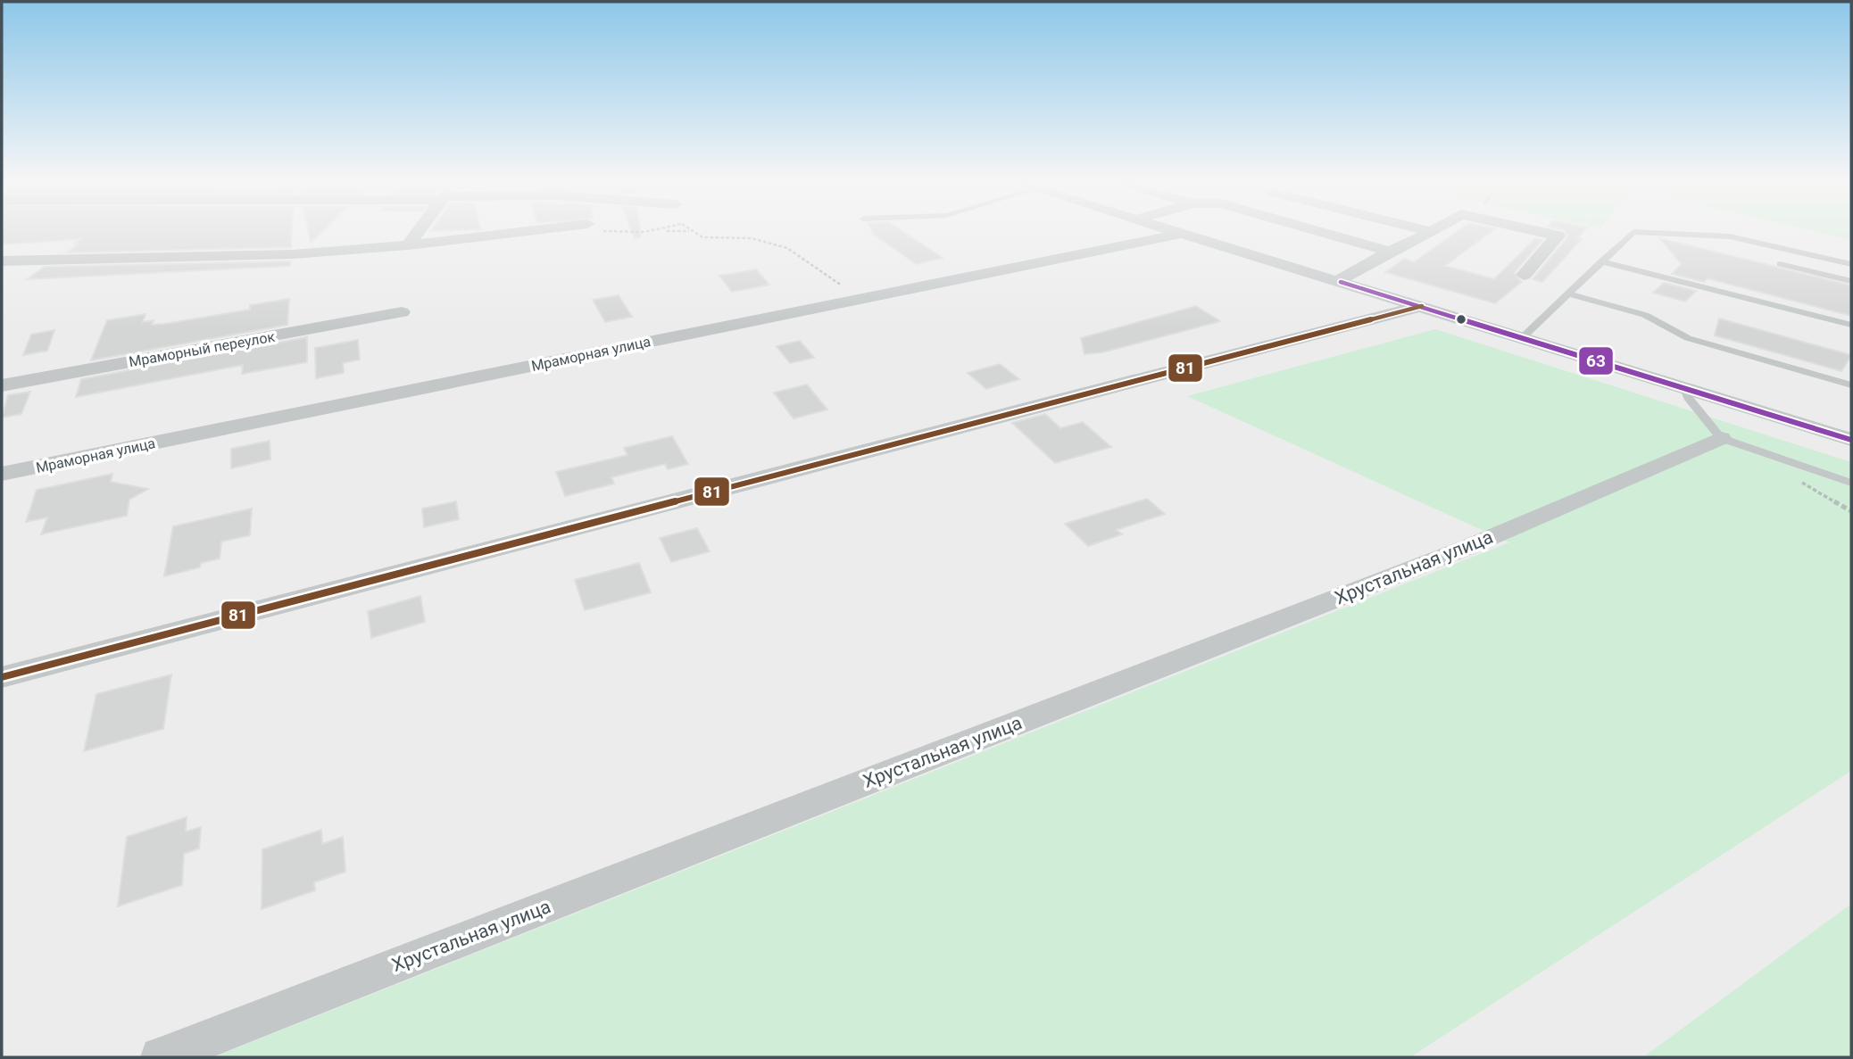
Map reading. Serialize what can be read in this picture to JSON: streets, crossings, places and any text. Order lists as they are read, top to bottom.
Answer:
{
  "streets": {
    "street": ["Мраморный переулок", "Мраморная улица", "Хрустальная улица"]
  },
  "lines": ["transit line 63", "transit line 81"]
}
